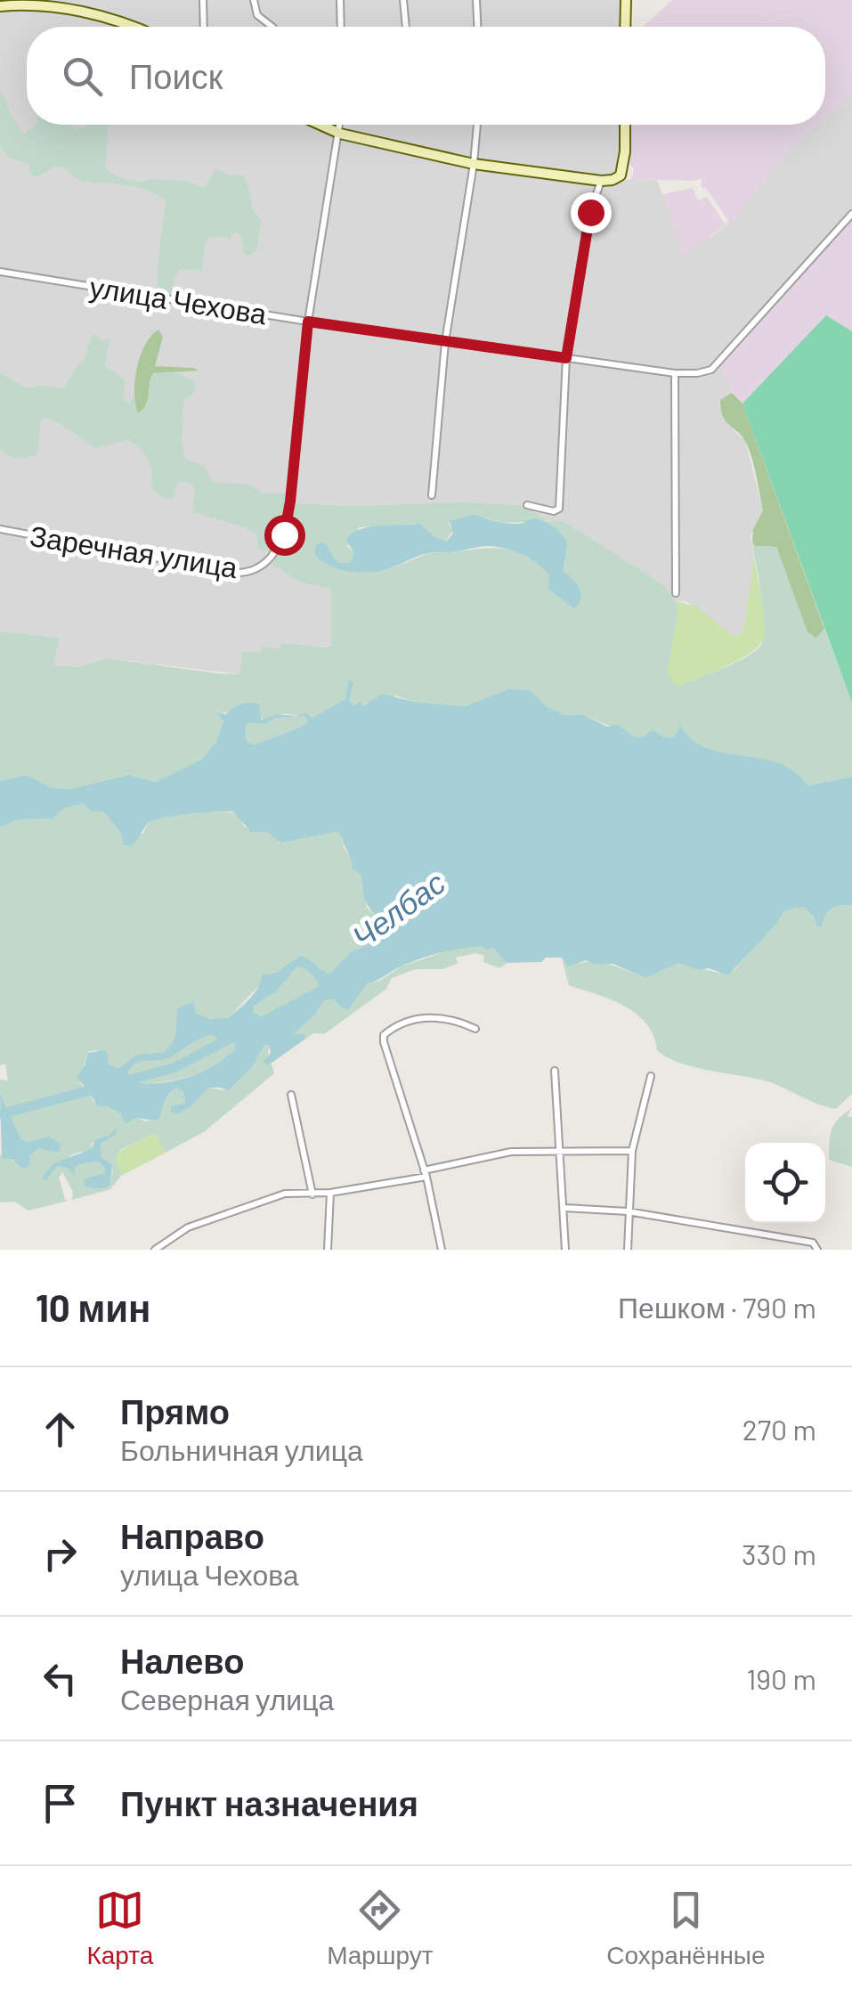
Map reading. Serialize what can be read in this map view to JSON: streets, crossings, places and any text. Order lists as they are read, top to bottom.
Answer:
{
  "streets": {
    "street": ["улица Чехова", "Заречная улица"]
  },
  "crossings": [
    ["улица Чехова", "Заречная улица"]
  ],
  "water": ["Челбас"],
  "page": {
    "search": "Поиск",
    "heading": ["10 мин", "Пешком · 790 m"],
    "list": [
      ["Прямо", "Больничная улица", "270 m"],
      ["Направо", "улица Чехова", "330 m"],
      ["Налево", "Северная улица", "190 m"],
      "Пункт назначения"
    ],
    "nav": ["Карта", "Маршрут", "Сохранённые"]
  }
}
